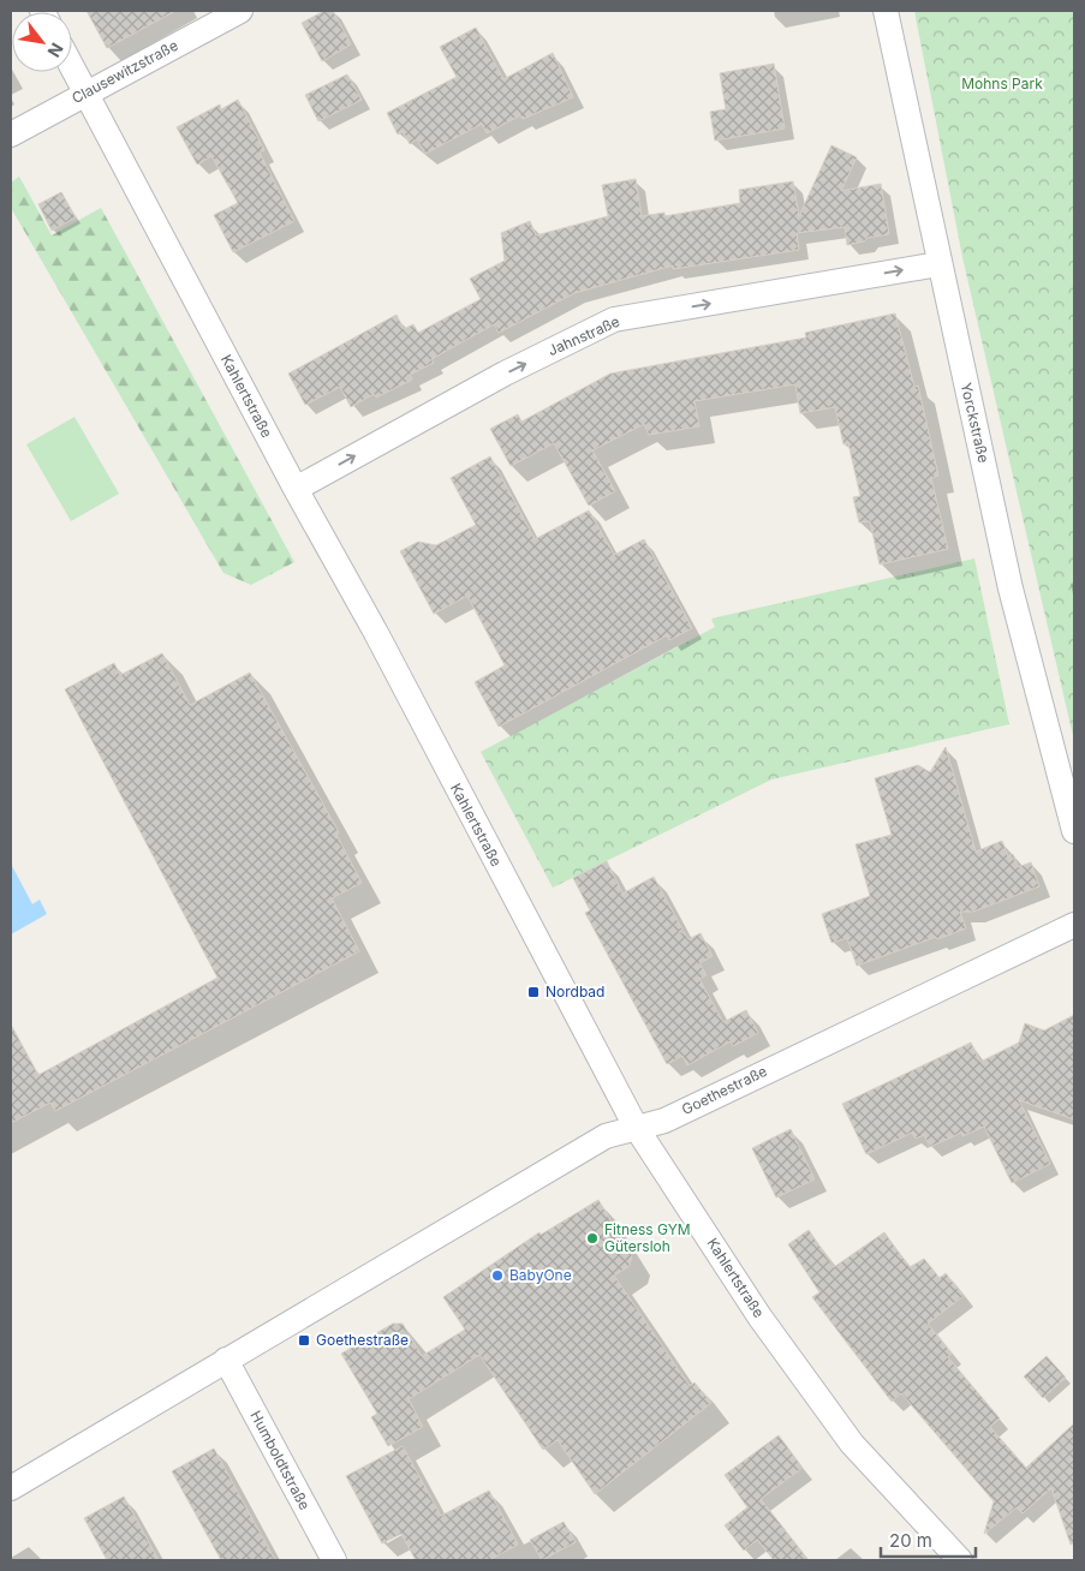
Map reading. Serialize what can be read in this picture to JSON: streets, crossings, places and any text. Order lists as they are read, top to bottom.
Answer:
{
  "streets": {
    "street": [
      "Clausewitzstraße",
      "Jahnstraße",
      "Kahlertstraße",
      "Yorckstraße",
      "Goethestraße",
      "Humboldtstraße"
    ]
  },
  "crossings": [
    ["Clausewitzstraße", "Kahlertstraße"],
    ["Jahnstraße", "Kahlertstraße"],
    ["Jahnstraße", "Yorckstraße"],
    ["Kahlertstraße", "Goethestraße"],
    ["Goethestraße", "Humboldtstraße"]
  ],
  "one_way": ["Jahnstraße"],
  "parks": ["Mohns Park"],
  "places": {
    "transit": ["Nordbad", "Goethestraße"],
    "other": ["Fitness GYM Gütersloh", "BabyOne"]
  },
  "scale_bar": "20 m",
  "north": "bottom right"
}
